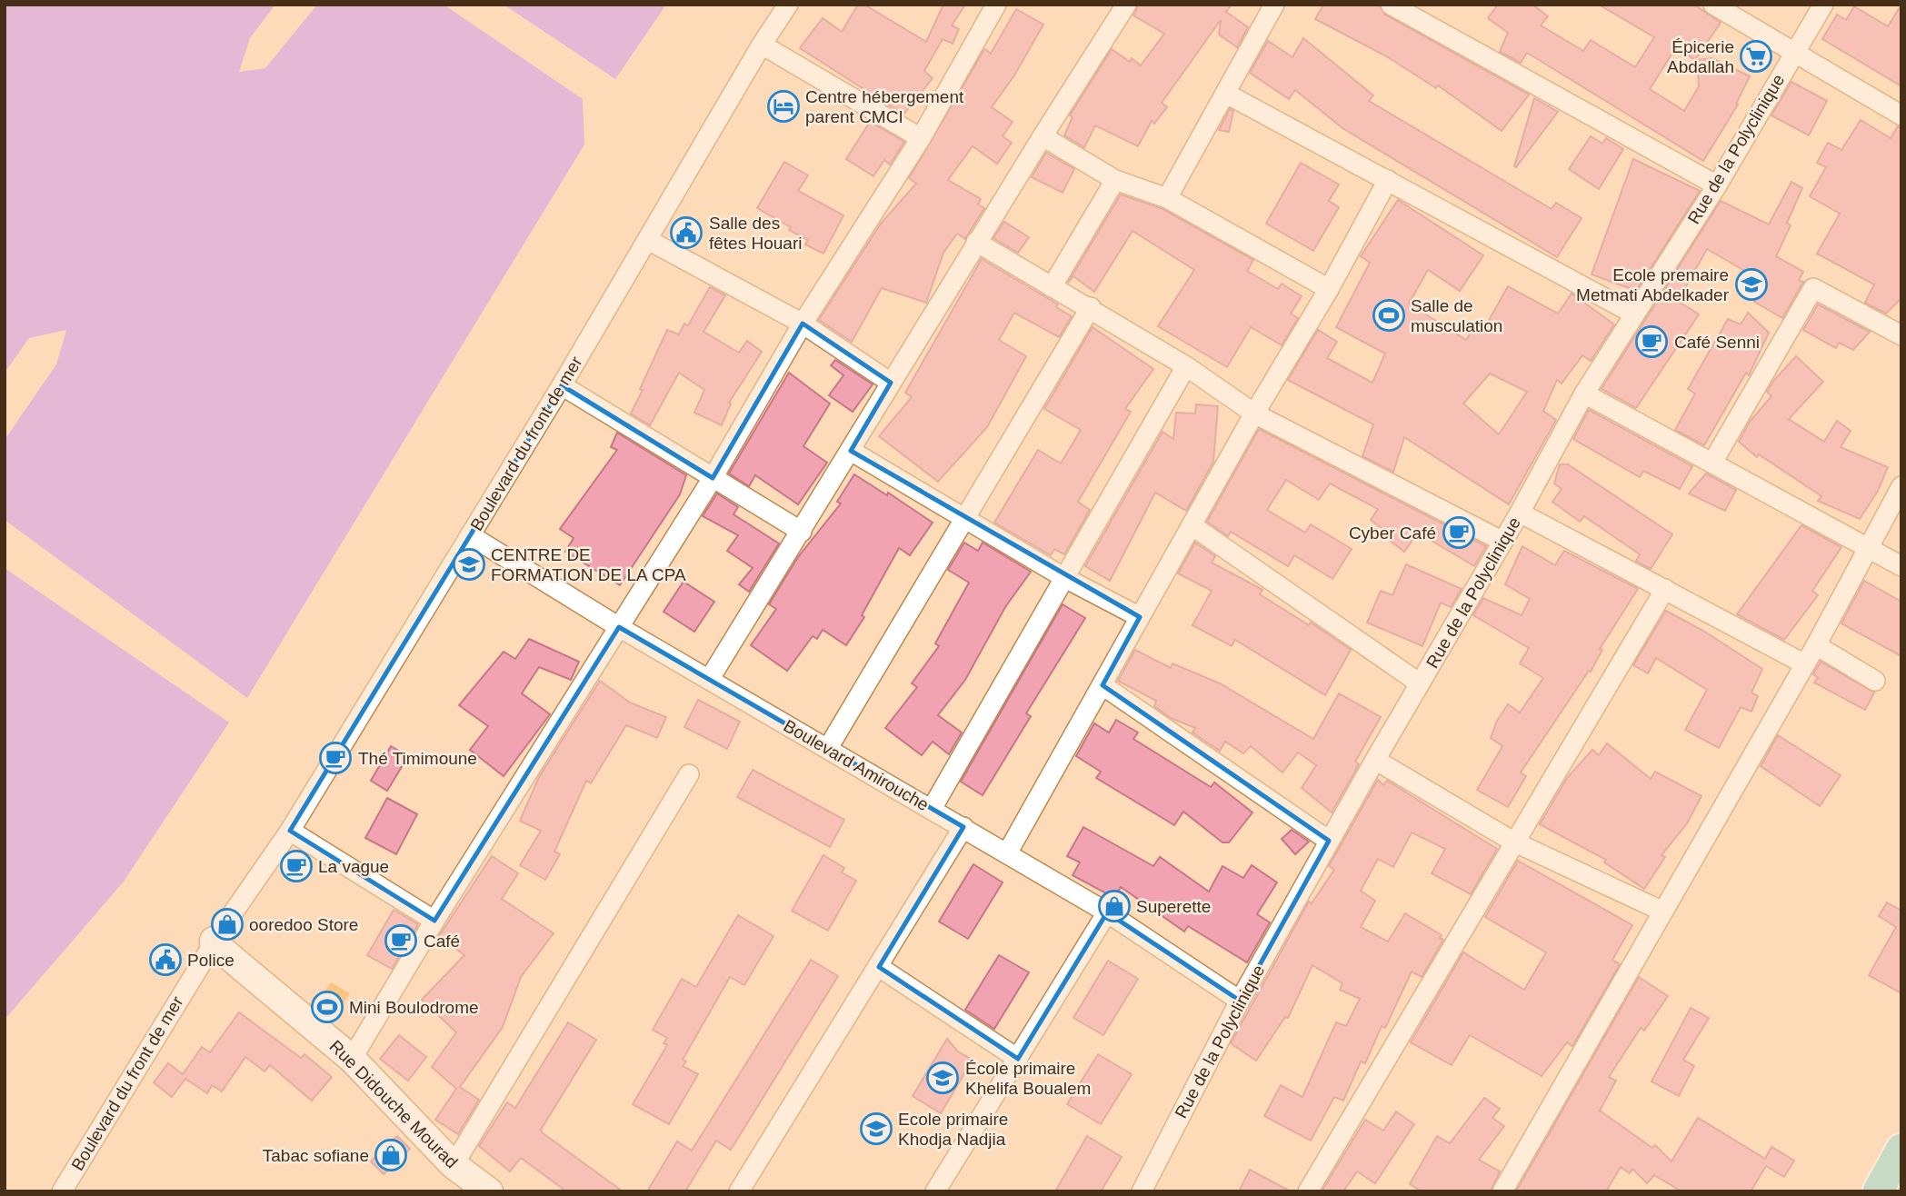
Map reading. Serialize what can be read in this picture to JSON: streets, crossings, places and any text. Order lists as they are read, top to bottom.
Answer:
{
  "streets": {
    "main road": ["Rue Didouche Mourad"],
    "street": ["Rue de la Polyclinique", "Boulevard du front de mer", "Boulevard Amirouche"]
  },
  "crossings": [
    ["Rue de la Polyclinique", "Boulevard Amirouche"],
    ["Boulevard du front de mer", "Boulevard Amirouche"],
    ["Boulevard du front de mer", "Rue Didouche Mourad"]
  ],
  "places": {
    "supermarket": ["Épicerie Abdallah"],
    "hotel": ["Centre hébergement parent CMCI"],
    "public building": ["Salle des fêtes Houari", "Police"],
    "school or university": [
      "Ecole premaire Metmati Abdelkader",
      "CENTRE DE FORMATION DE LA CPA",
      "École primaire Khelifa Boualem",
      "Ecole primaire Khodja Nadjia"
    ],
    "sports": ["Salle de musculation", "Mini Boulodrome"],
    "cafe": [
      "Café Senni",
      "Cyber Café",
      "Thé Timimoune",
      "La vague",
      "Café"
    ],
    "shop": ["Superette", "ooredoo Store", "Tabac sofiane"]
  }
}
